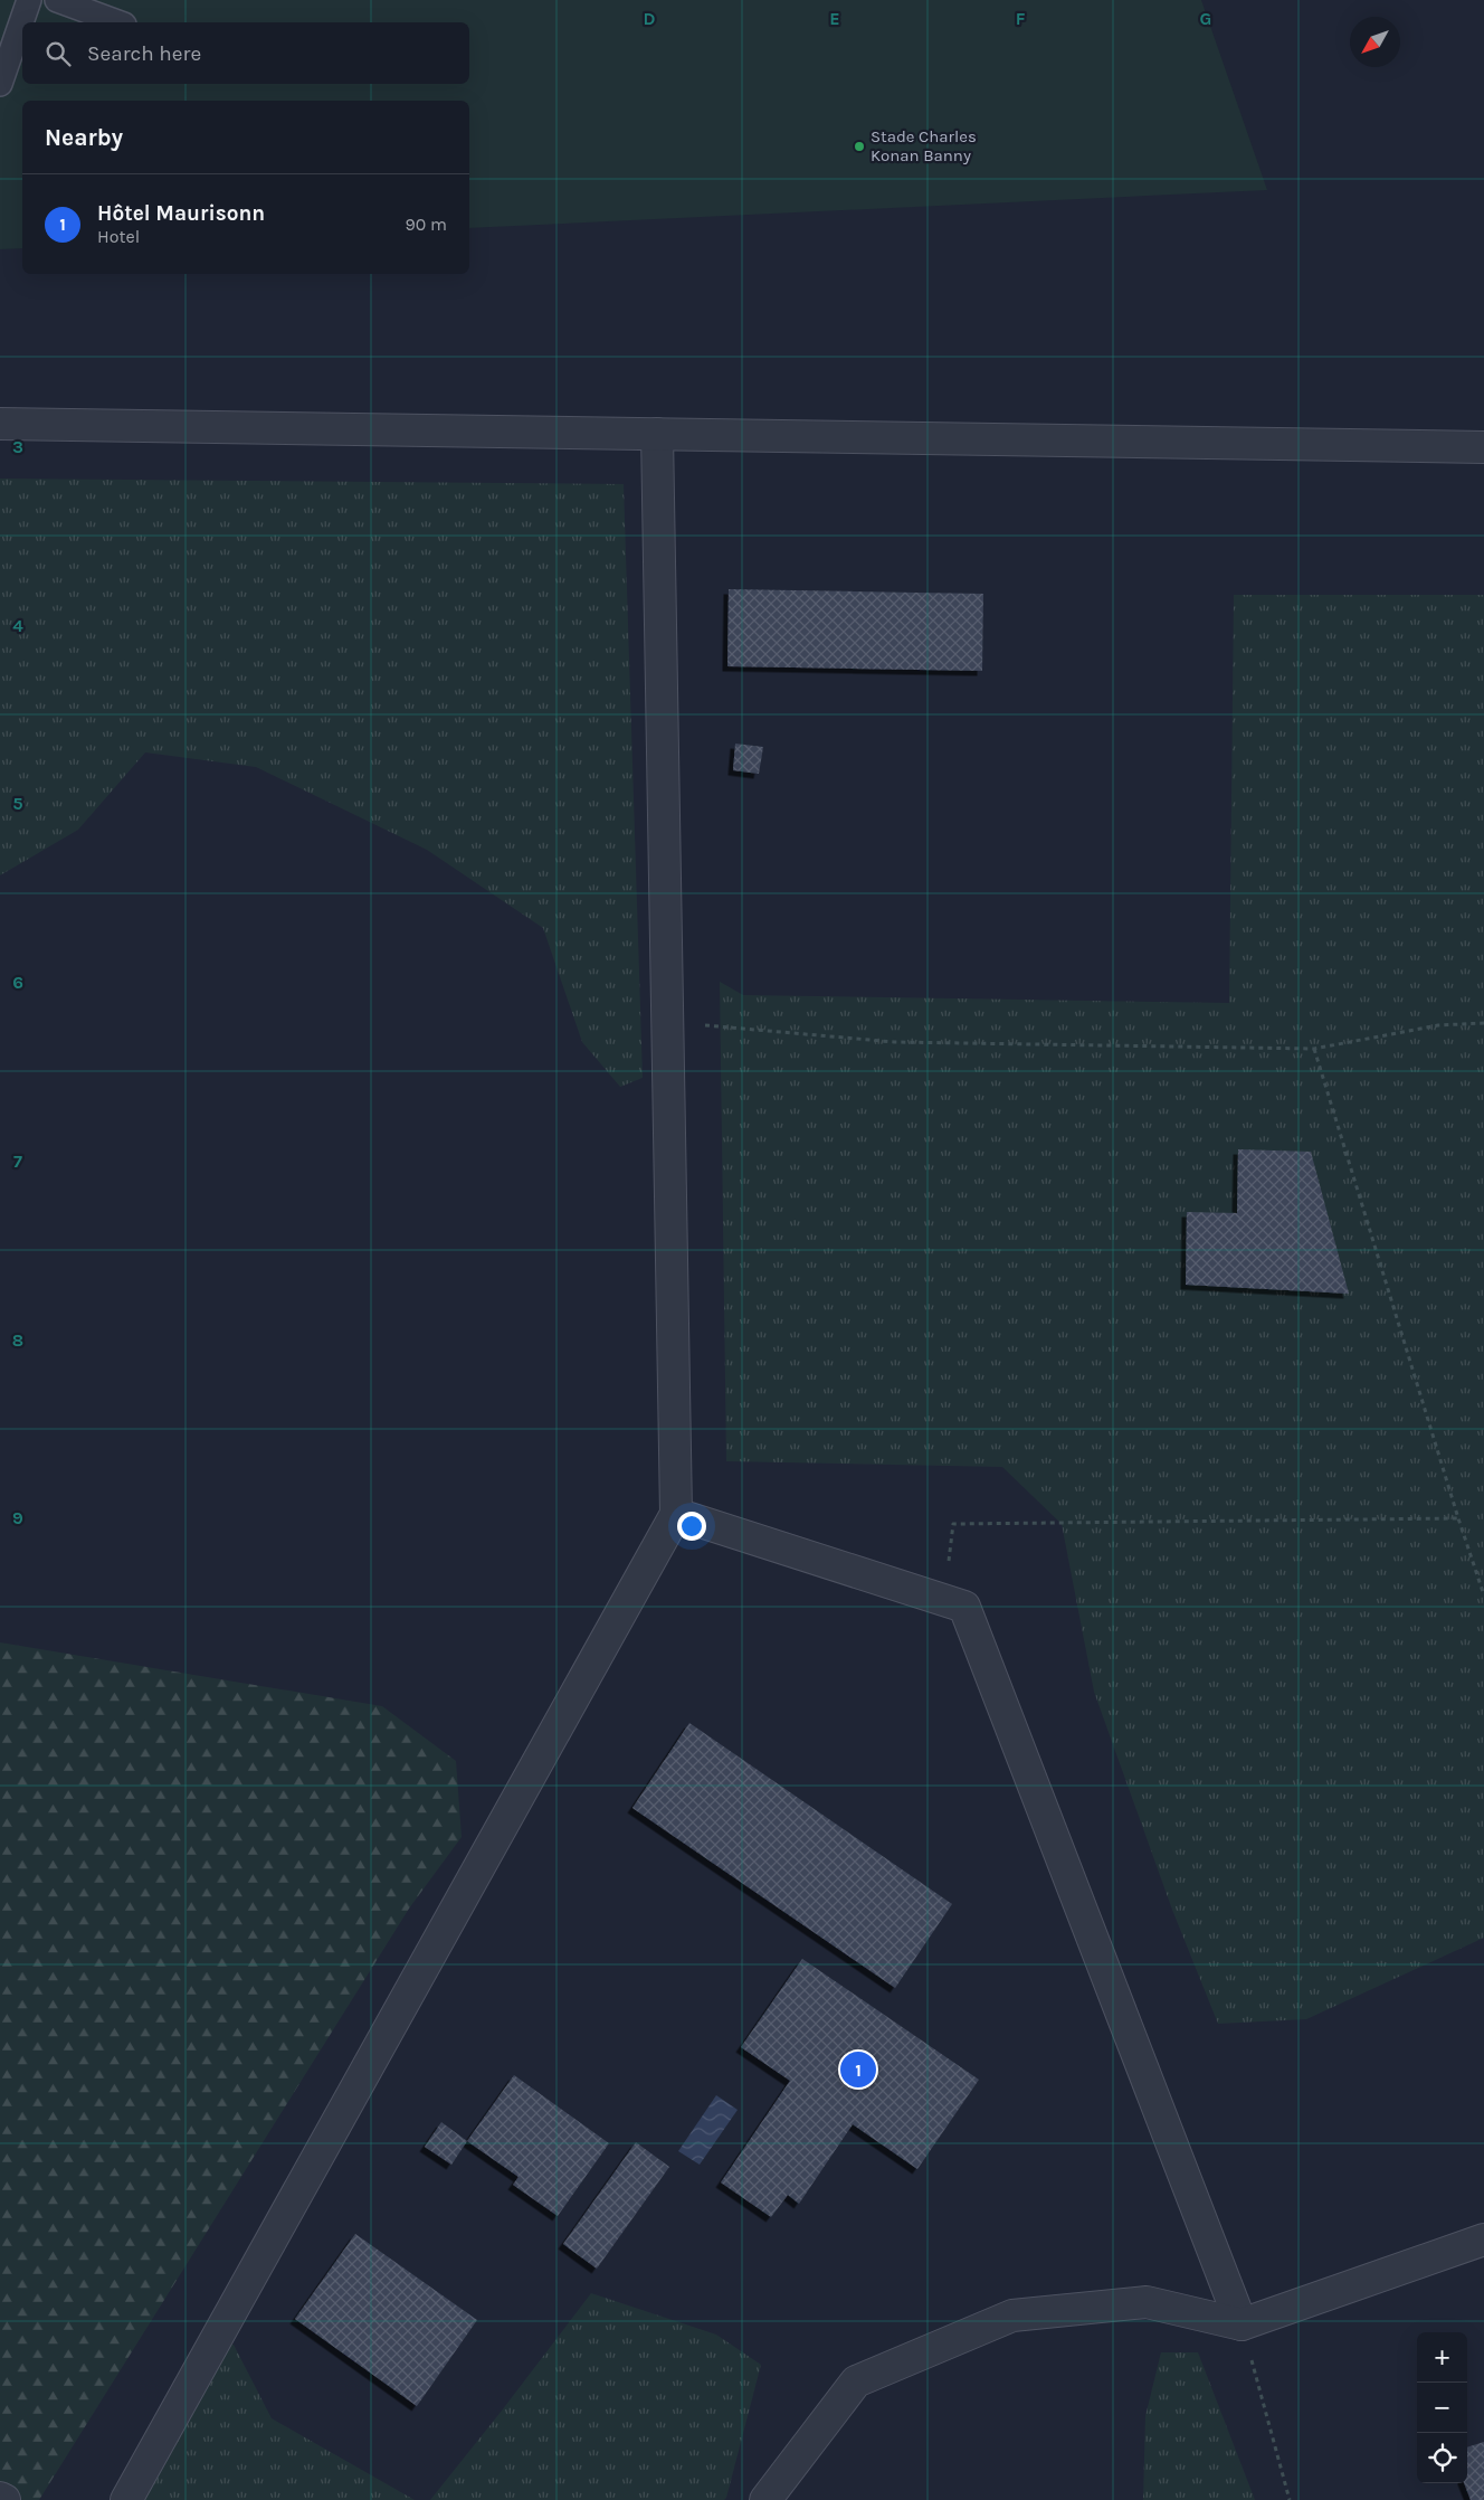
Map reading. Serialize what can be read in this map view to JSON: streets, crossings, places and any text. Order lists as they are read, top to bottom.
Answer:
{
  "places": ["Stade Charles Konan Banny"],
  "north": "bottom left",
  "page": {
    "search": "Search here",
    "heading": "Nearby",
    "list": [
      {
        "mark": "1",
        "name": "Hôtel Maurisonn",
        "note": "Hotel",
        "value": "90 m"
      }
    ],
    "pins": "1",
    "map_buttons": ["+", "−"]
  },
  "grid": {
    "columns": [
      "D",
      "E",
      "F",
      "G"
    ],
    "rows": [
      "3",
      "4",
      "5",
      "6",
      "7",
      "8",
      "9"
    ]
  }
}
